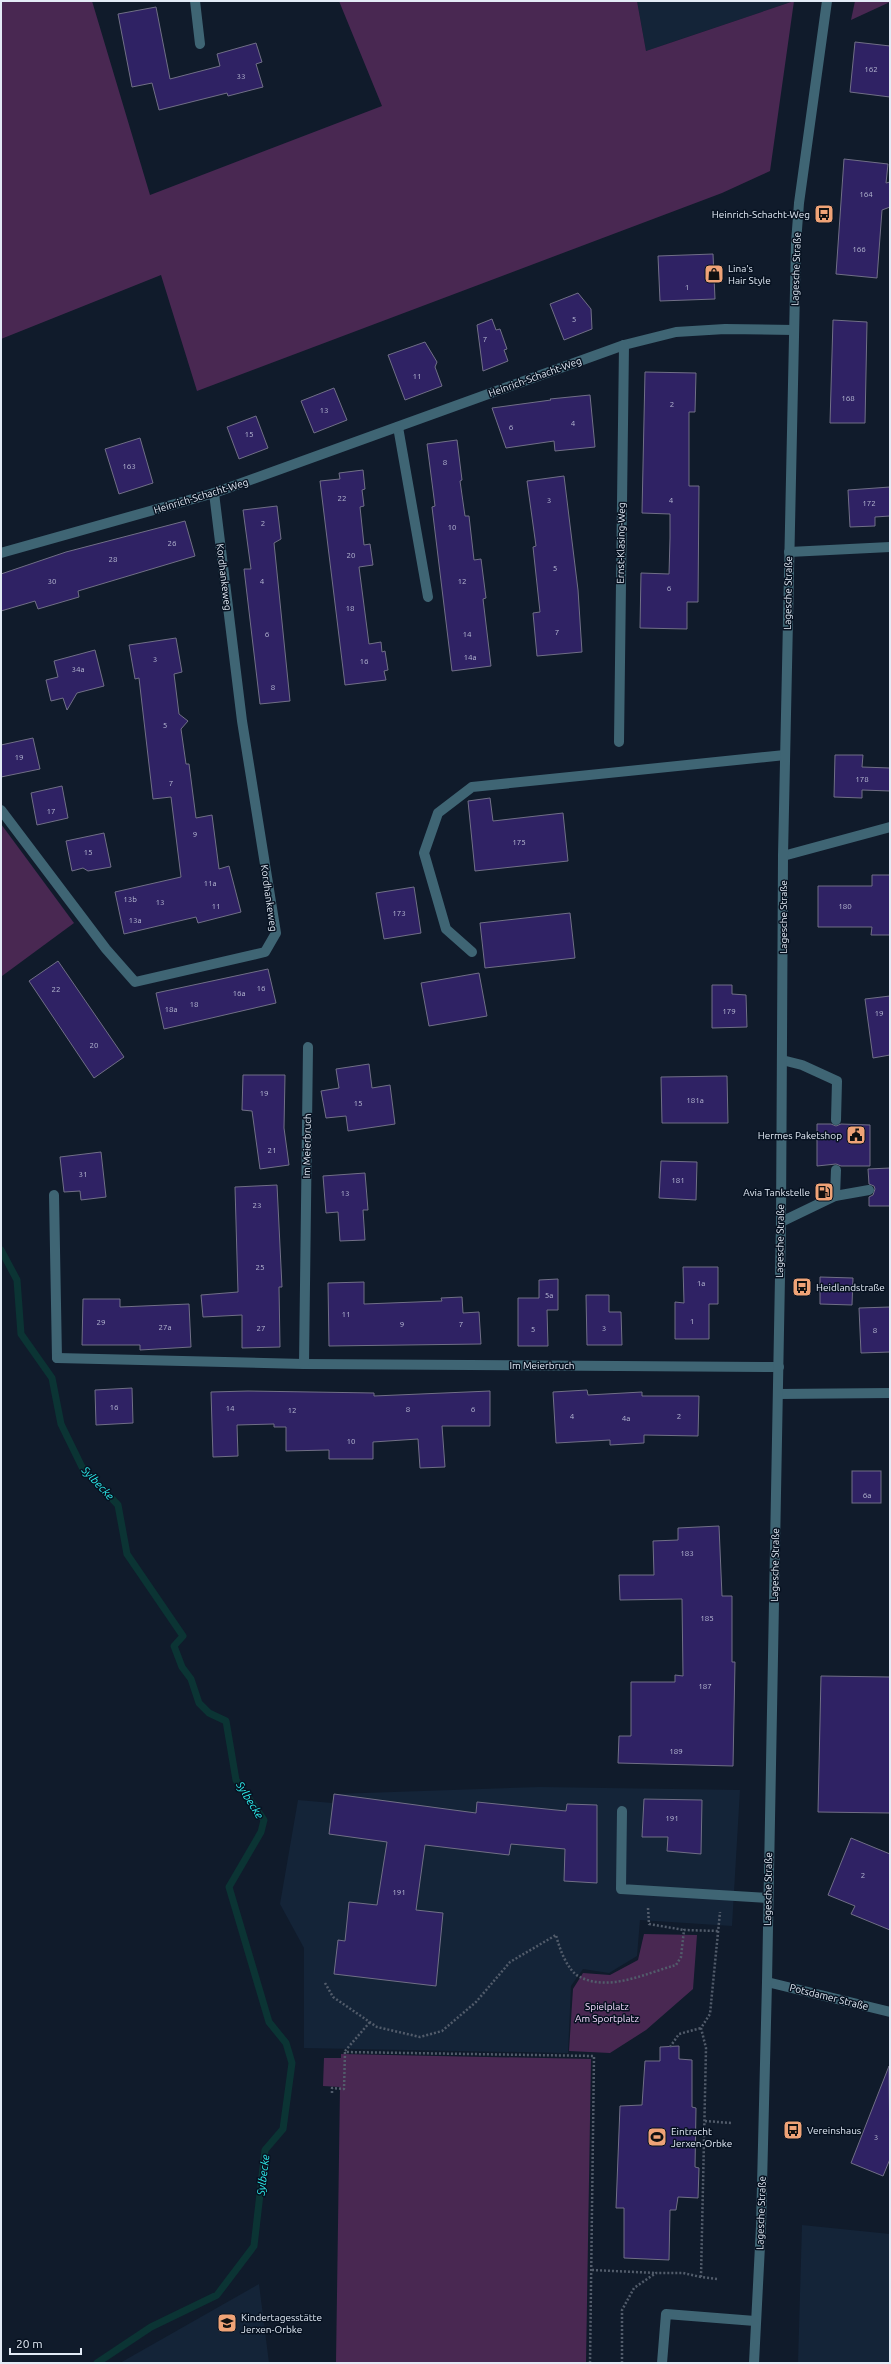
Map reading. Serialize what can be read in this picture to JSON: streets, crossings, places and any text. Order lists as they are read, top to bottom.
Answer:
{
  "streets": {
    "street": [
      "Lagesche Straße",
      "Heinrich-Schacht-Weg",
      "Ernst-Klasing-Weg",
      "Kordhankeweg",
      "Im Meierbruch",
      "Potsdamer Straße"
    ]
  },
  "crossings": [
    ["Lagesche Straße", "Heinrich-Schacht-Weg"],
    ["Lagesche Straße", "Im Meierbruch"],
    ["Lagesche Straße", "Potsdamer Straße"],
    ["Heinrich-Schacht-Weg", "Ernst-Klasing-Weg"],
    ["Heinrich-Schacht-Weg", "Kordhankeweg"]
  ],
  "water": ["Sylbecke"],
  "parks": ["Spielplatz Am Sportplatz"],
  "places": {
    "bus stop": ["Heinrich-Schacht-Weg", "Heidlandstraße", "Vereinshaus"],
    "shop": ["Lina's Hair Style"],
    "public building": ["Hermes Paketshop"],
    "fuel station": ["Avia Tankstelle"],
    "sports": ["Eintracht Jerxen-Orbke"],
    "school or university": ["Kindertagesstätte Jerxen-Orbke"]
  },
  "house_numbers": [
    "162",
    "33",
    "164",
    "166",
    "1",
    "5",
    "7",
    "11",
    "168",
    "2",
    "13",
    "4",
    "6",
    "15",
    "8",
    "163",
    "22",
    "3",
    "4",
    "172",
    "2",
    "10",
    "26",
    "20",
    "28",
    "5",
    "30",
    "4",
    "12",
    "6",
    "18",
    "7",
    "6",
    "14",
    "14a",
    "3",
    "16",
    "34a",
    "8",
    "5",
    "19",
    "178",
    "7",
    "17",
    "9",
    "175",
    "15",
    "11a",
    "13b",
    "13",
    "11",
    "180",
    "173",
    "13a",
    "16",
    "22",
    "16a",
    "18",
    "18a",
    "179",
    "19",
    "20",
    "19",
    "181a",
    "15",
    "21",
    "31",
    "181",
    "13",
    "23",
    "25",
    "1a",
    "5a",
    "11",
    "1",
    "29",
    "9",
    "7",
    "27a",
    "27",
    "3",
    "5",
    "8",
    "16",
    "14",
    "8",
    "6",
    "12",
    "4",
    "2",
    "4a",
    "10",
    "6a",
    "183",
    "185",
    "187",
    "189",
    "191",
    "2",
    "191",
    "3"
  ],
  "scale_bar": "20 m"
}
